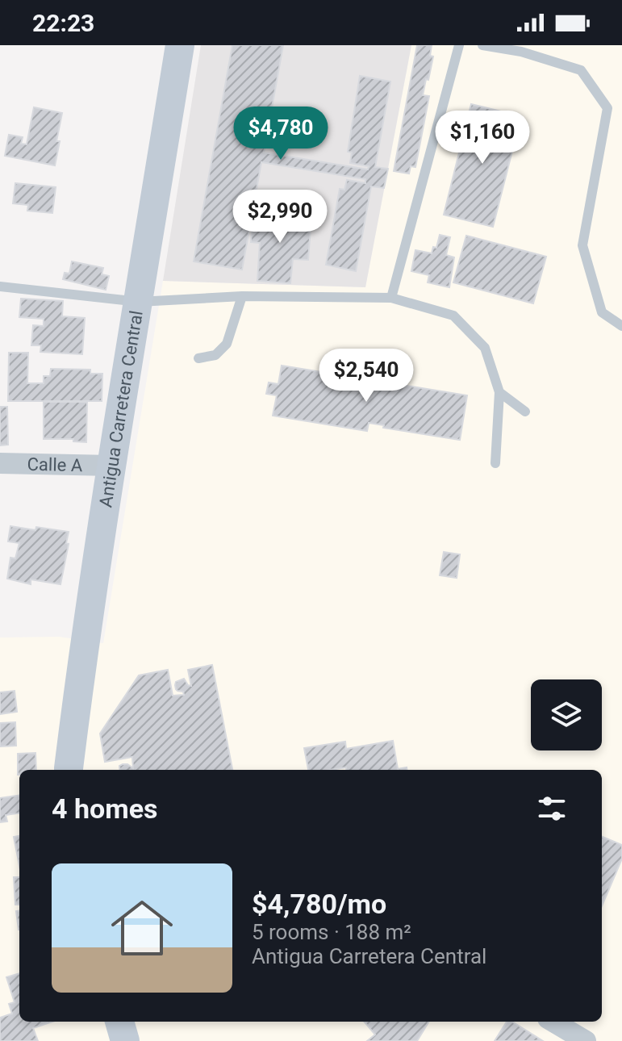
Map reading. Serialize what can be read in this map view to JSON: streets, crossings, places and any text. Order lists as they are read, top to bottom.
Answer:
{
  "streets": {
    "street": ["Antigua Carretera Central", "Calle A"]
  },
  "crossings": [
    ["Antigua Carretera Central", "Calle A"]
  ],
  "page": {
    "status": "22:23",
    "price": [
      "$4,780",
      "$1,160",
      "$2,990",
      "$2,540"
    ],
    "heading": "4 homes",
    "list": [
      {
        "name": "$4,780/mo",
        "note": "5 rooms · 188 m² · Antigua Carretera Central"
      }
    ]
  }
}
